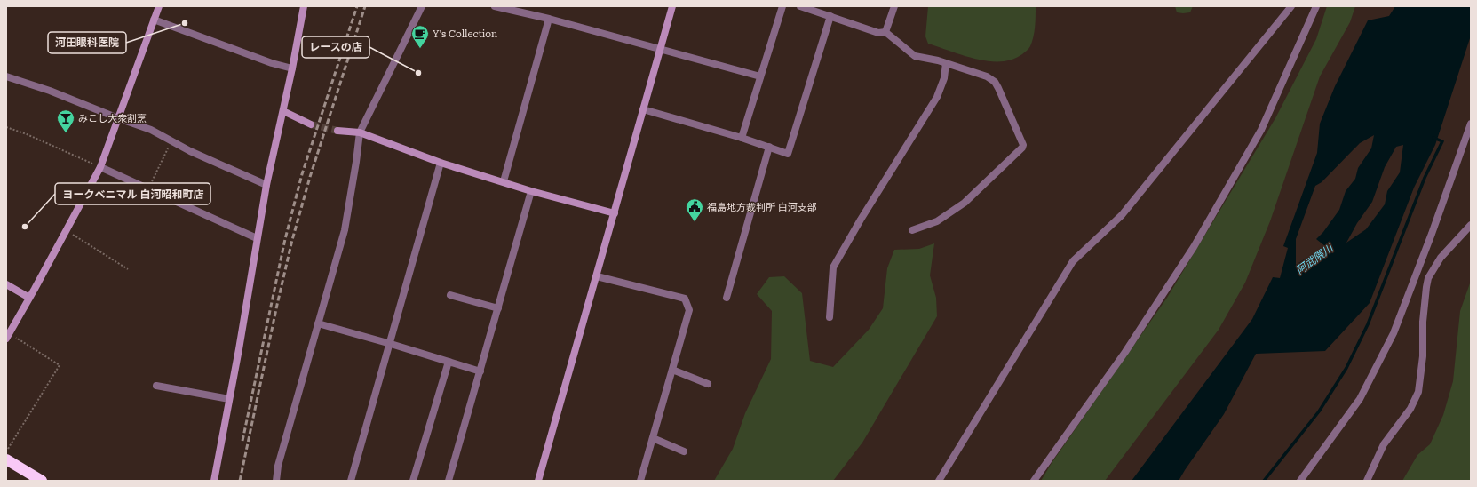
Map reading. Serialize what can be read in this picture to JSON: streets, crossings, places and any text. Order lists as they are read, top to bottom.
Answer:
{
  "water": ["阿武隈川"],
  "places": {
    "other": ["河田眼科医院", "レースの店", "ヨークベニマル 白河昭和町店"],
    "cafe": ["Y's Collection"],
    "bar": ["みこし大衆割烹"],
    "public building": ["福島地方裁判所 白河支部"]
  }
}
